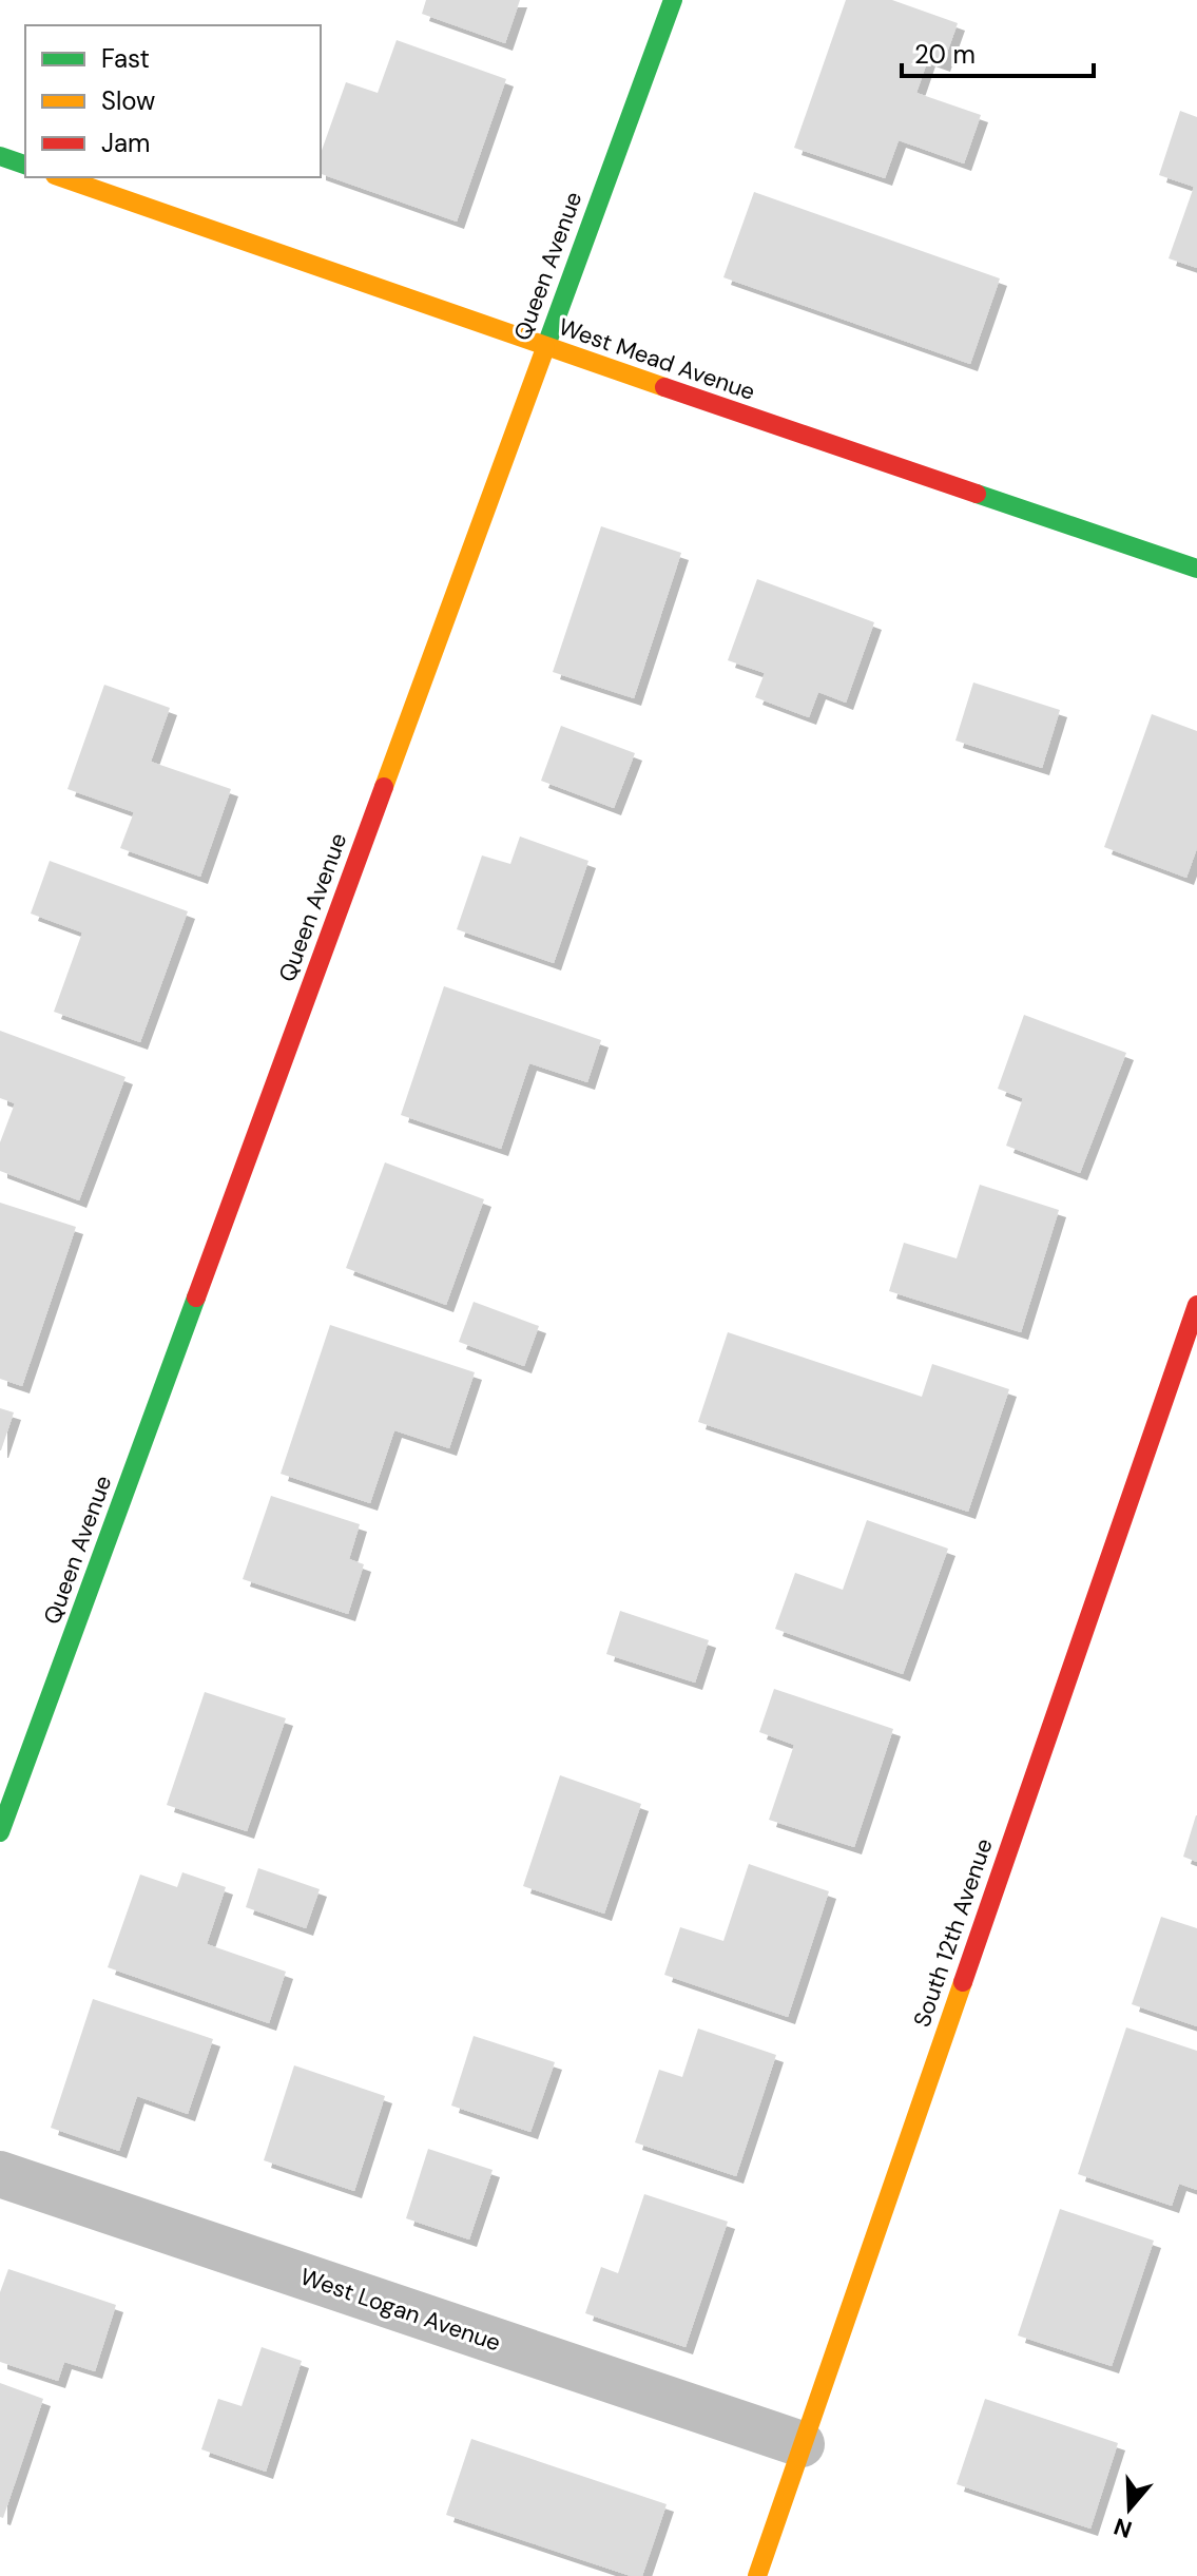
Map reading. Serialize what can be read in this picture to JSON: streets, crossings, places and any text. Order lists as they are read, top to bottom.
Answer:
{
  "streets": {
    "street": [
      "Queen Avenue",
      "West Mead Avenue",
      "South 12th Avenue",
      "West Logan Avenue"
    ]
  },
  "crossings": [
    ["Queen Avenue", "West Mead Avenue"],
    ["South 12th Avenue", "West Logan Avenue"]
  ],
  "legend": ["Fast", "Slow", "Jam"],
  "scale_bar": "20 m",
  "north": "bottom"
}
